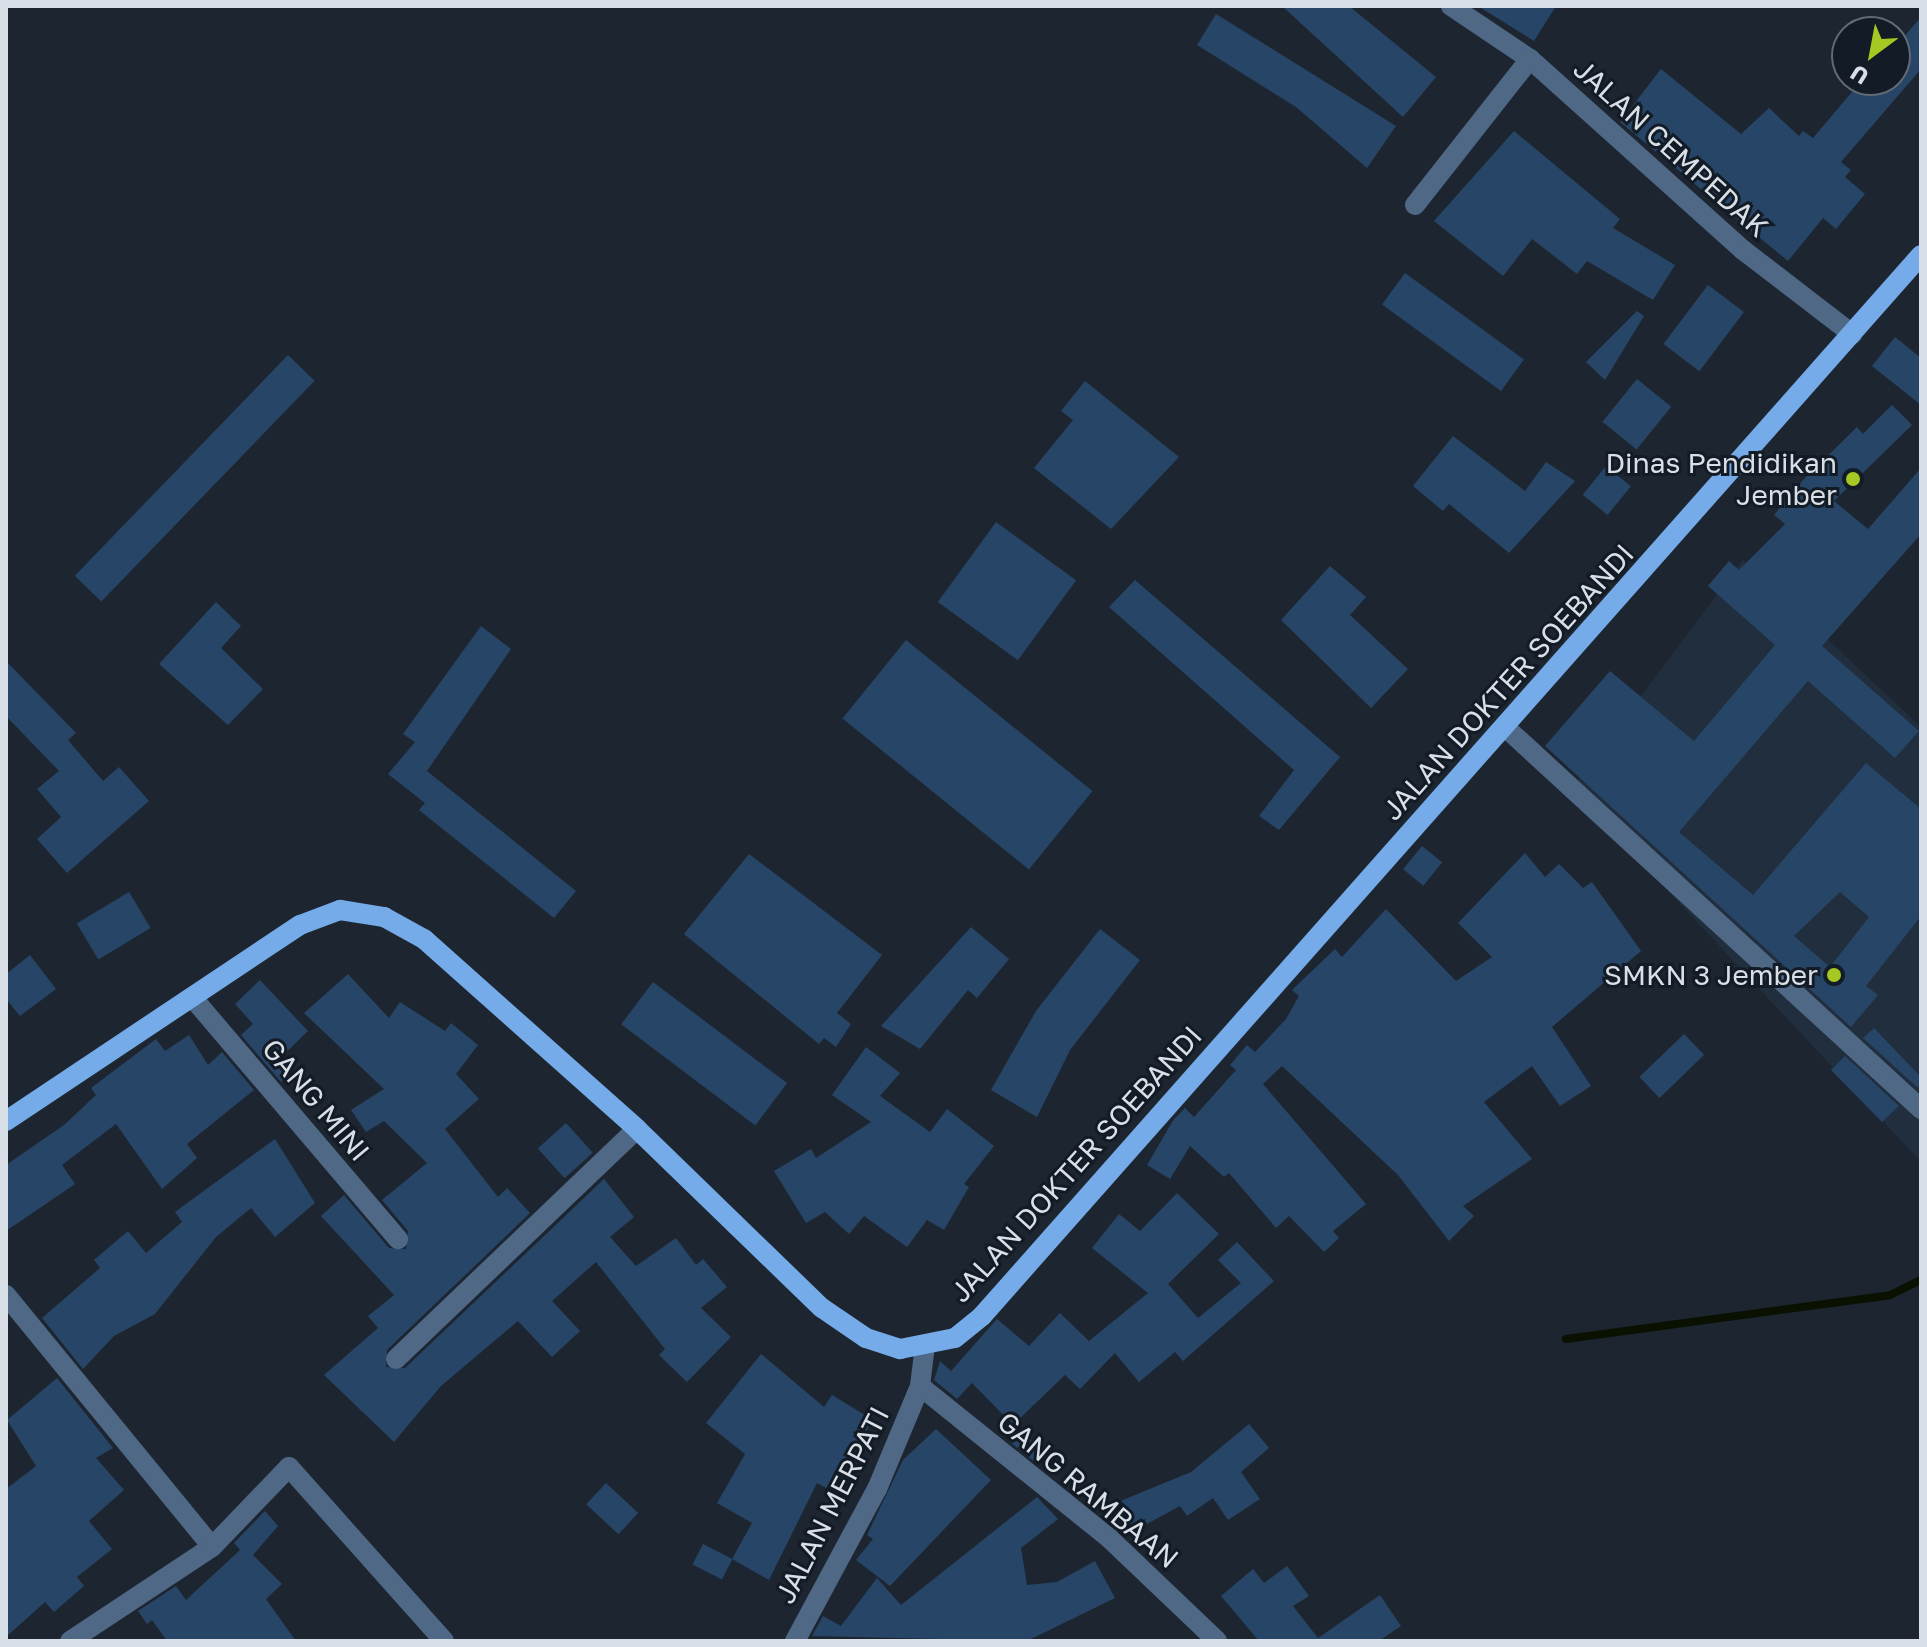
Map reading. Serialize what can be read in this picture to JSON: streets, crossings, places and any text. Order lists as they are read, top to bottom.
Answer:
{
  "streets": {
    "main road": ["JALAN DOKTER SOEBANDI"],
    "street": [
      "JALAN CEMPEDAK",
      "GANG MINI",
      "GANG RAMBAAN",
      "JALAN MERPATI"
    ]
  },
  "crossings": [
    ["JALAN CEMPEDAK", "JALAN DOKTER SOEBANDI"],
    ["JALAN DOKTER SOEBANDI", "GANG MINI"],
    ["JALAN DOKTER SOEBANDI", "JALAN MERPATI"],
    ["GANG RAMBAAN", "JALAN MERPATI"]
  ],
  "places": ["Dinas Pendidikan Jember", "SMKN 3 Jember"],
  "north": "bottom left"
}
